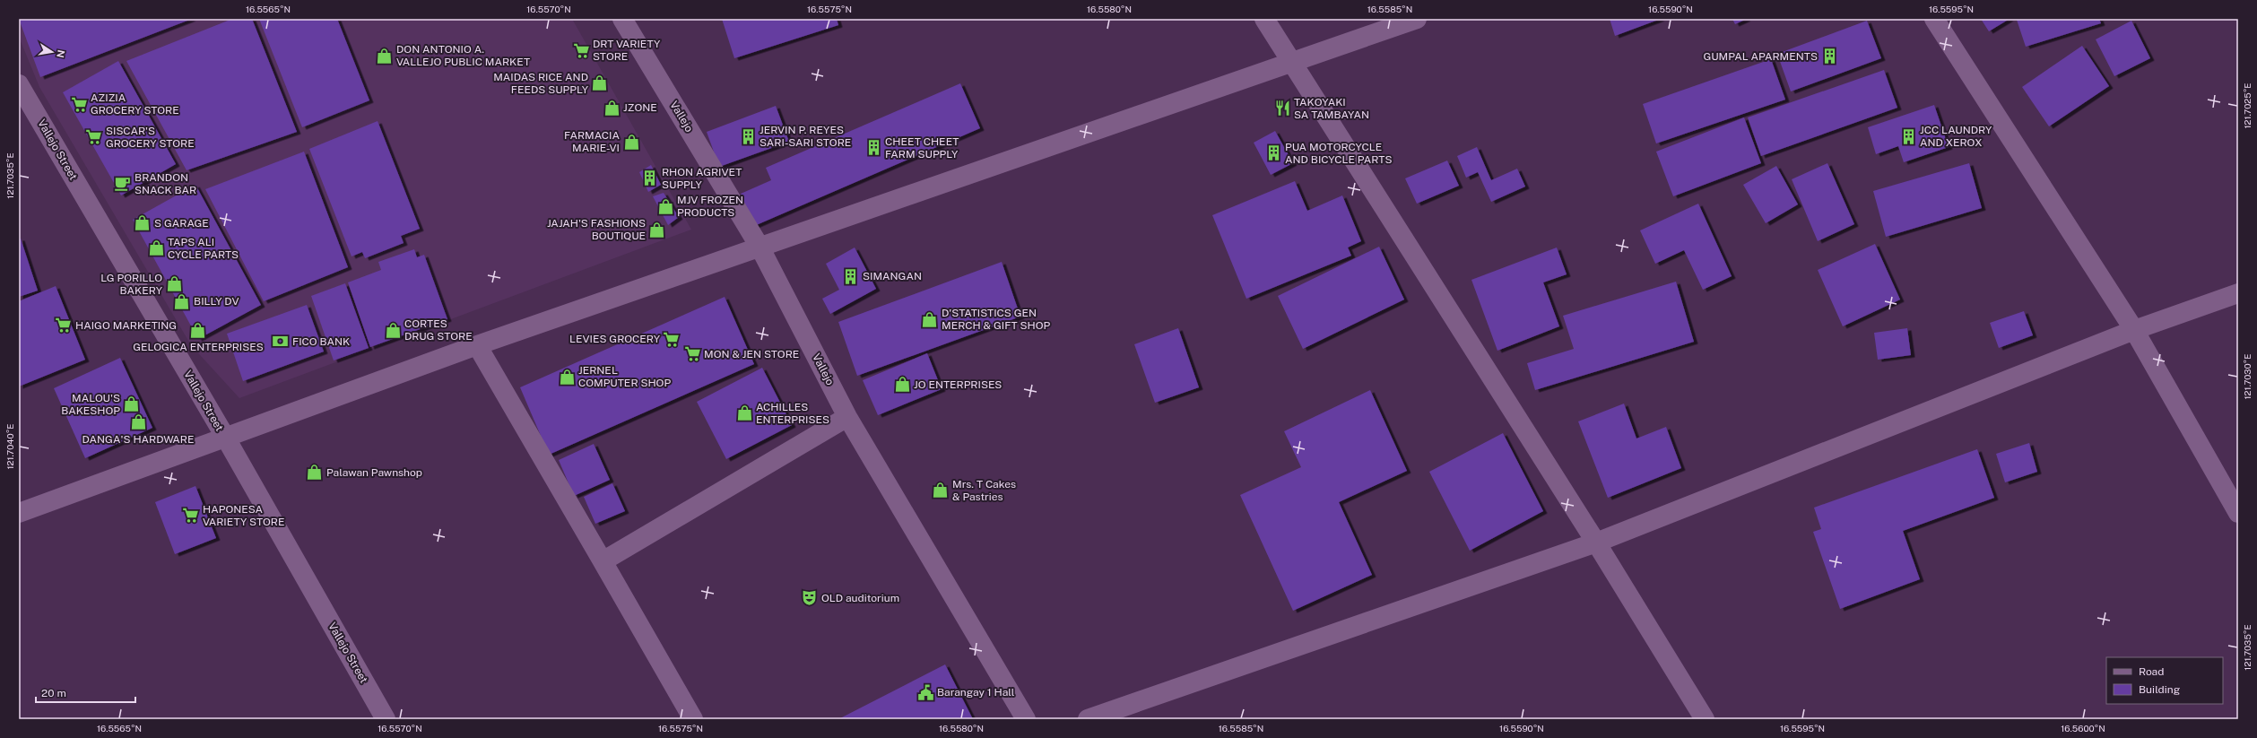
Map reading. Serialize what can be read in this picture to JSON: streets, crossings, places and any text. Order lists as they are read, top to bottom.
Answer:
{
  "streets": {
    "street": ["Vallejo", "Vallejo Street"]
  },
  "places": {
    "supermarket": [
      "DRT VARIETY STORE",
      "AZIZIA GROCERY STORE",
      "SISCAR'S GROCERY STORE",
      "HAIGO MARKETING",
      "LEVIES GROCERY",
      "MON & JEN STORE",
      "HAPONESA VARIETY STORE"
    ],
    "shop": [
      "DON ANTONIO A. VALLEJO PUBLIC MARKET",
      "MAIDAS RICE AND FEEDS SUPPLY",
      "JZONE",
      "FARMACIA MARIE-VI",
      "MJV FROZEN PRODUCTS",
      "S GARAGE",
      "JAJAH'S FASHIONS BOUTIQUE",
      "TAPS ALI CYCLE PARTS",
      "LG PORILLO BAKERY",
      "BILLY DV",
      "D'STATISTICS GEN MERCH & GIFT SHOP",
      "GELOGICA ENTERPRISES",
      "CORTES DRUG STORE",
      "JERNEL COMPUTER SHOP",
      "JO ENTERPRISES",
      "MALOU'S BAKESHOP",
      "ACHILLES ENTERPRISES",
      "DANGA'S HARDWARE",
      "Palawan Pawnshop",
      "Mrs. T Cakes & Pastries"
    ],
    "building": [
      "GUMPAL APARMENTS",
      "JERVIN P. REYES SARI-SARI STORE",
      "JCC LAUNDRY AND XEROX",
      "CHEET CHEET FARM SUPPLY",
      "PUA MOTORCYCLE AND BICYCLE PARTS",
      "RHON AGRIVET SUPPLY",
      "SIMANGAN"
    ],
    "restaurant": ["TAKOYAKI SA TAMBAYAN"],
    "cafe": ["BRANDON SNACK BAR"],
    "bank": ["FICO BANK"],
    "theatre": ["OLD auditorium"],
    "public building": ["Barangay 1 Hall"]
  },
  "legend": ["Road", "Building"],
  "scale_bar": "20 m",
  "north": "right",
  "coordinates": [
    "16.5565°N",
    "16.5570°N",
    "16.5575°N",
    "16.5580°N",
    "16.5585°N",
    "16.5590°N",
    "16.5595°N",
    "121.7025°E",
    "121.7035°E",
    "121.7030°E",
    "121.7040°E",
    "16.5600°N"
  ]
}
